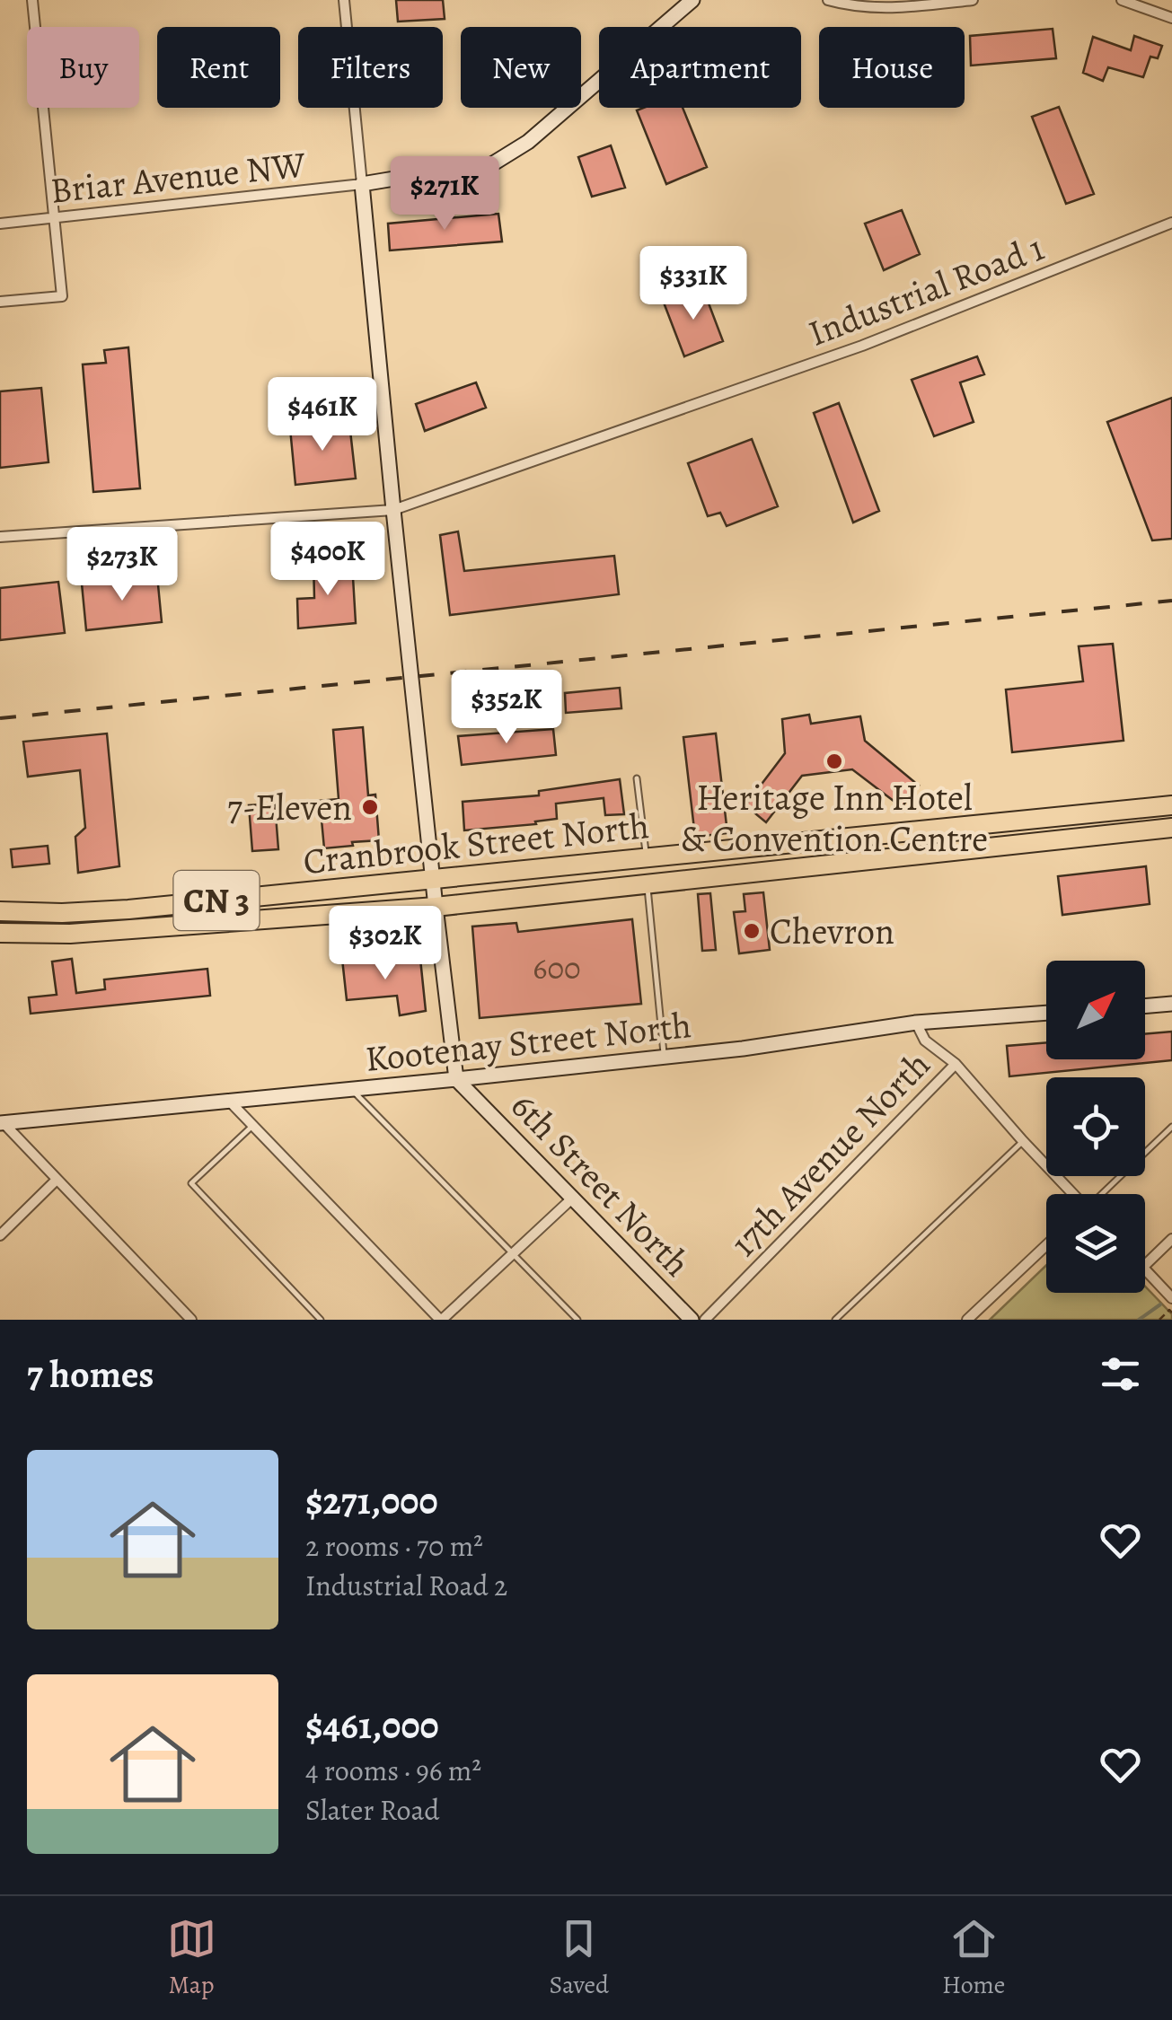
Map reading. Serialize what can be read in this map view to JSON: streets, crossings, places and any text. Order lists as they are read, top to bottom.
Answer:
{
  "streets": {
    "highway": ["Cranbrook Street North", "CN 3"],
    "street": [
      "Briar Avenue NW",
      "Industrial Road 1",
      "Kootenay Street North",
      "17th Avenue North",
      "6th Street North"
    ]
  },
  "crossings": [
    ["Kootenay Street North", "6th Street North"]
  ],
  "places": ["Heritage Inn Hotel & Convention Centre", "7-Eleven", "Chevron"],
  "house_numbers": ["600"],
  "north": "top right",
  "page": {
    "chip": [
      "Buy",
      "Rent",
      "Filters",
      "New",
      "Apartment",
      "House"
    ],
    "price": [
      "$271K",
      "$331K",
      "$461K",
      "$400K",
      "$273K",
      "$352K",
      "$302K"
    ],
    "heading": "7 homes",
    "list": [
      {
        "name": "$271,000",
        "note": "2 rooms · 70 m² · Industrial Road 2"
      },
      {
        "name": "$461,000",
        "note": "4 rooms · 96 m² · Slater Road"
      }
    ],
    "tabs": ["Map", "Saved", "Home"]
  }
}
